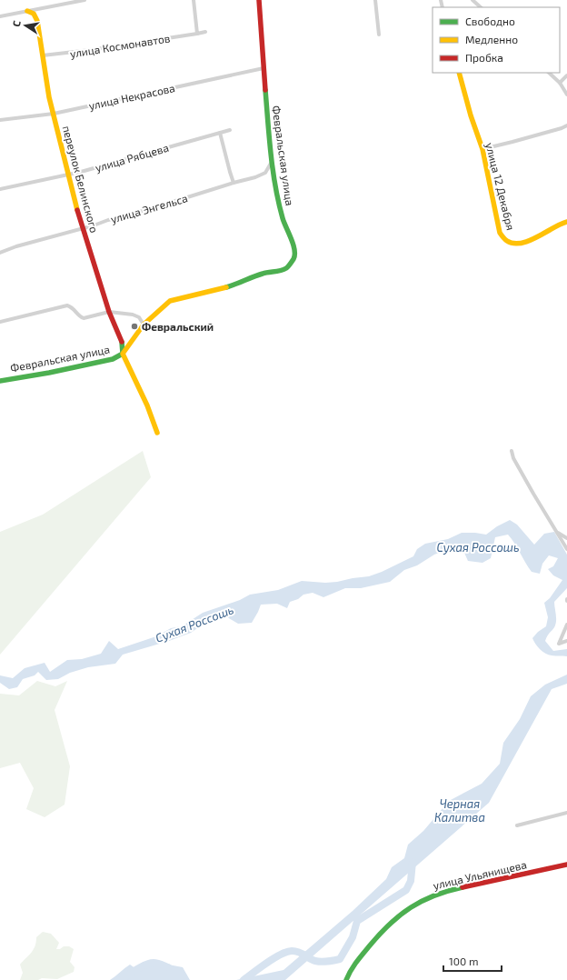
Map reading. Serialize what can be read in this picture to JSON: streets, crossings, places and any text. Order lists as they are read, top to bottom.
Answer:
{
  "streets": {
    "street": [
      "улица Космонавтов",
      "улица Некрасова",
      "Февральская улица",
      "улица Рябцева",
      "переулок Белинского",
      "улица 12 Декабря",
      "улица Энгельса",
      "улица Ульянищева"
    ]
  },
  "crossings": [
    ["улица Космонавтов", "переулок Белинского"],
    ["улица Некрасова", "Февральская улица"],
    ["улица Некрасова", "переулок Белинского"],
    ["Февральская улица", "переулок Белинского"],
    ["Февральская улица", "улица Энгельса"],
    ["улица Рябцева", "переулок Белинского"],
    ["переулок Белинского", "улица Энгельса"]
  ],
  "water": ["Сухая Россошь", "Черная Калитва"],
  "places": ["Февральский"],
  "legend": ["Свободно", "Медленно", "Пробка"],
  "scale_bar": "100 m",
  "north": "left"
}
